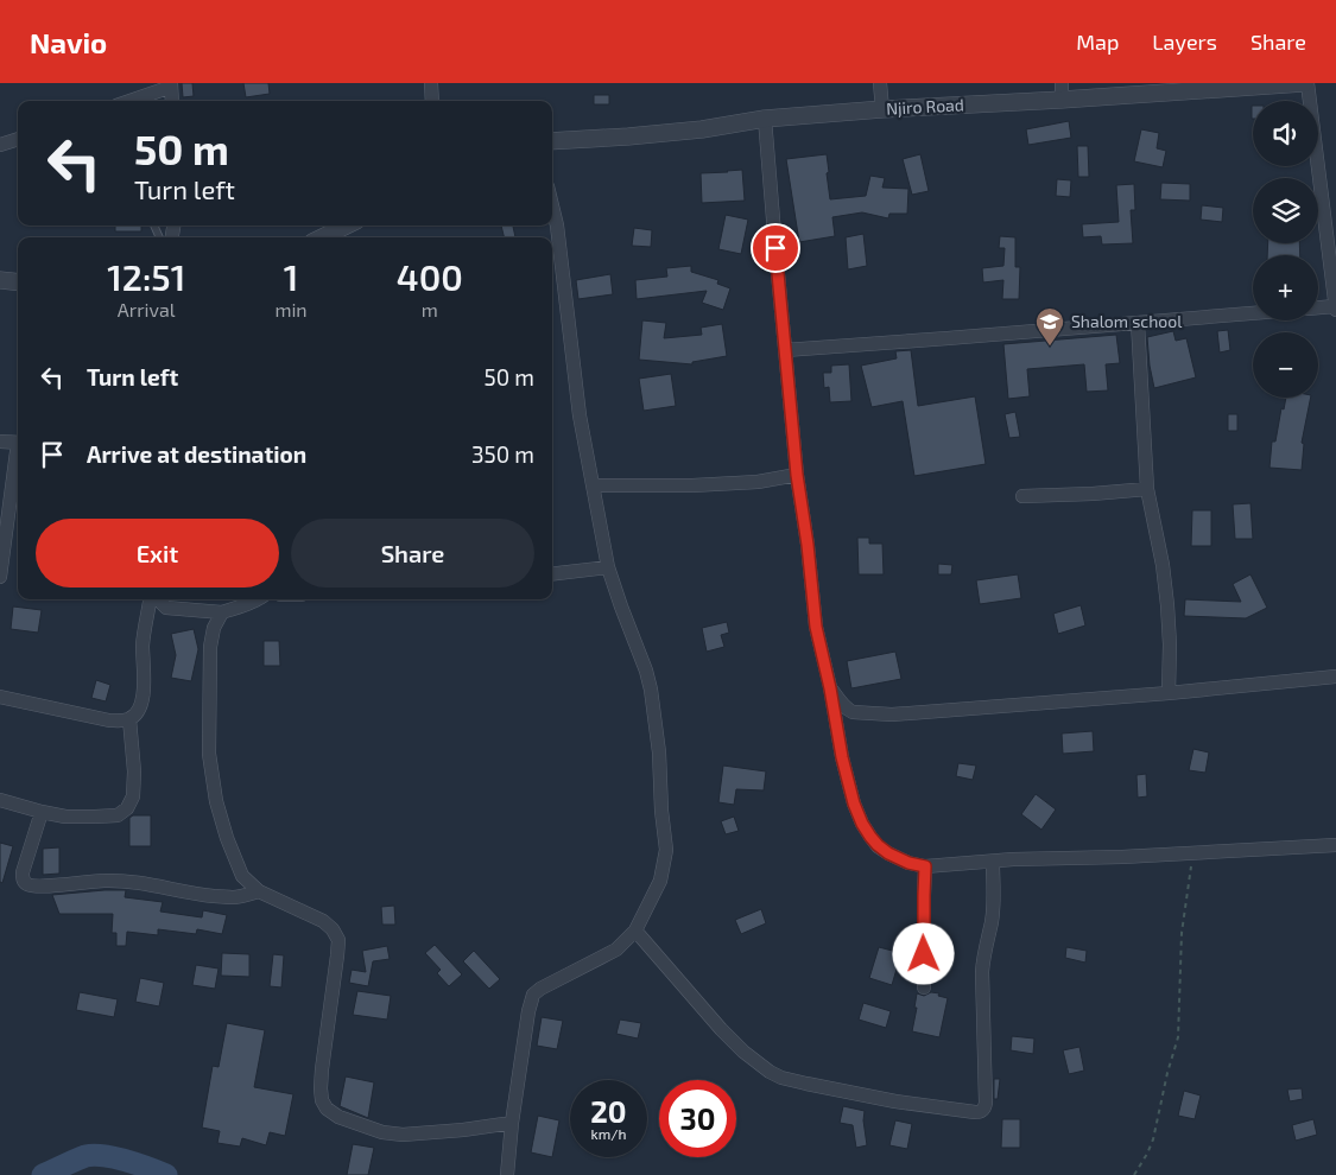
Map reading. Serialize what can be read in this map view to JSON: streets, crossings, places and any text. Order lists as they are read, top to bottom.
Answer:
{
  "streets": {
    "street": ["Njiro Road"]
  },
  "places": {
    "school or university": ["Shalom school"]
  },
  "page": {
    "header": "Navio",
    "nav": ["Map", "Layers", "Share"],
    "map_buttons": ["+", "−"],
    "turn": ["50 m", "Turn left"],
    "eta": [
      "12:51",
      "Arrival",
      "1",
      "min",
      "400",
      "m"
    ],
    "list": [
      {
        "name": "Turn left",
        "value": "50 m"
      },
      {
        "name": "Arrive at destination",
        "value": "350 m"
      }
    ],
    "buttons": ["Exit", "Share"],
    "speed": "20 km/h",
    "limit": "30"
  }
}
